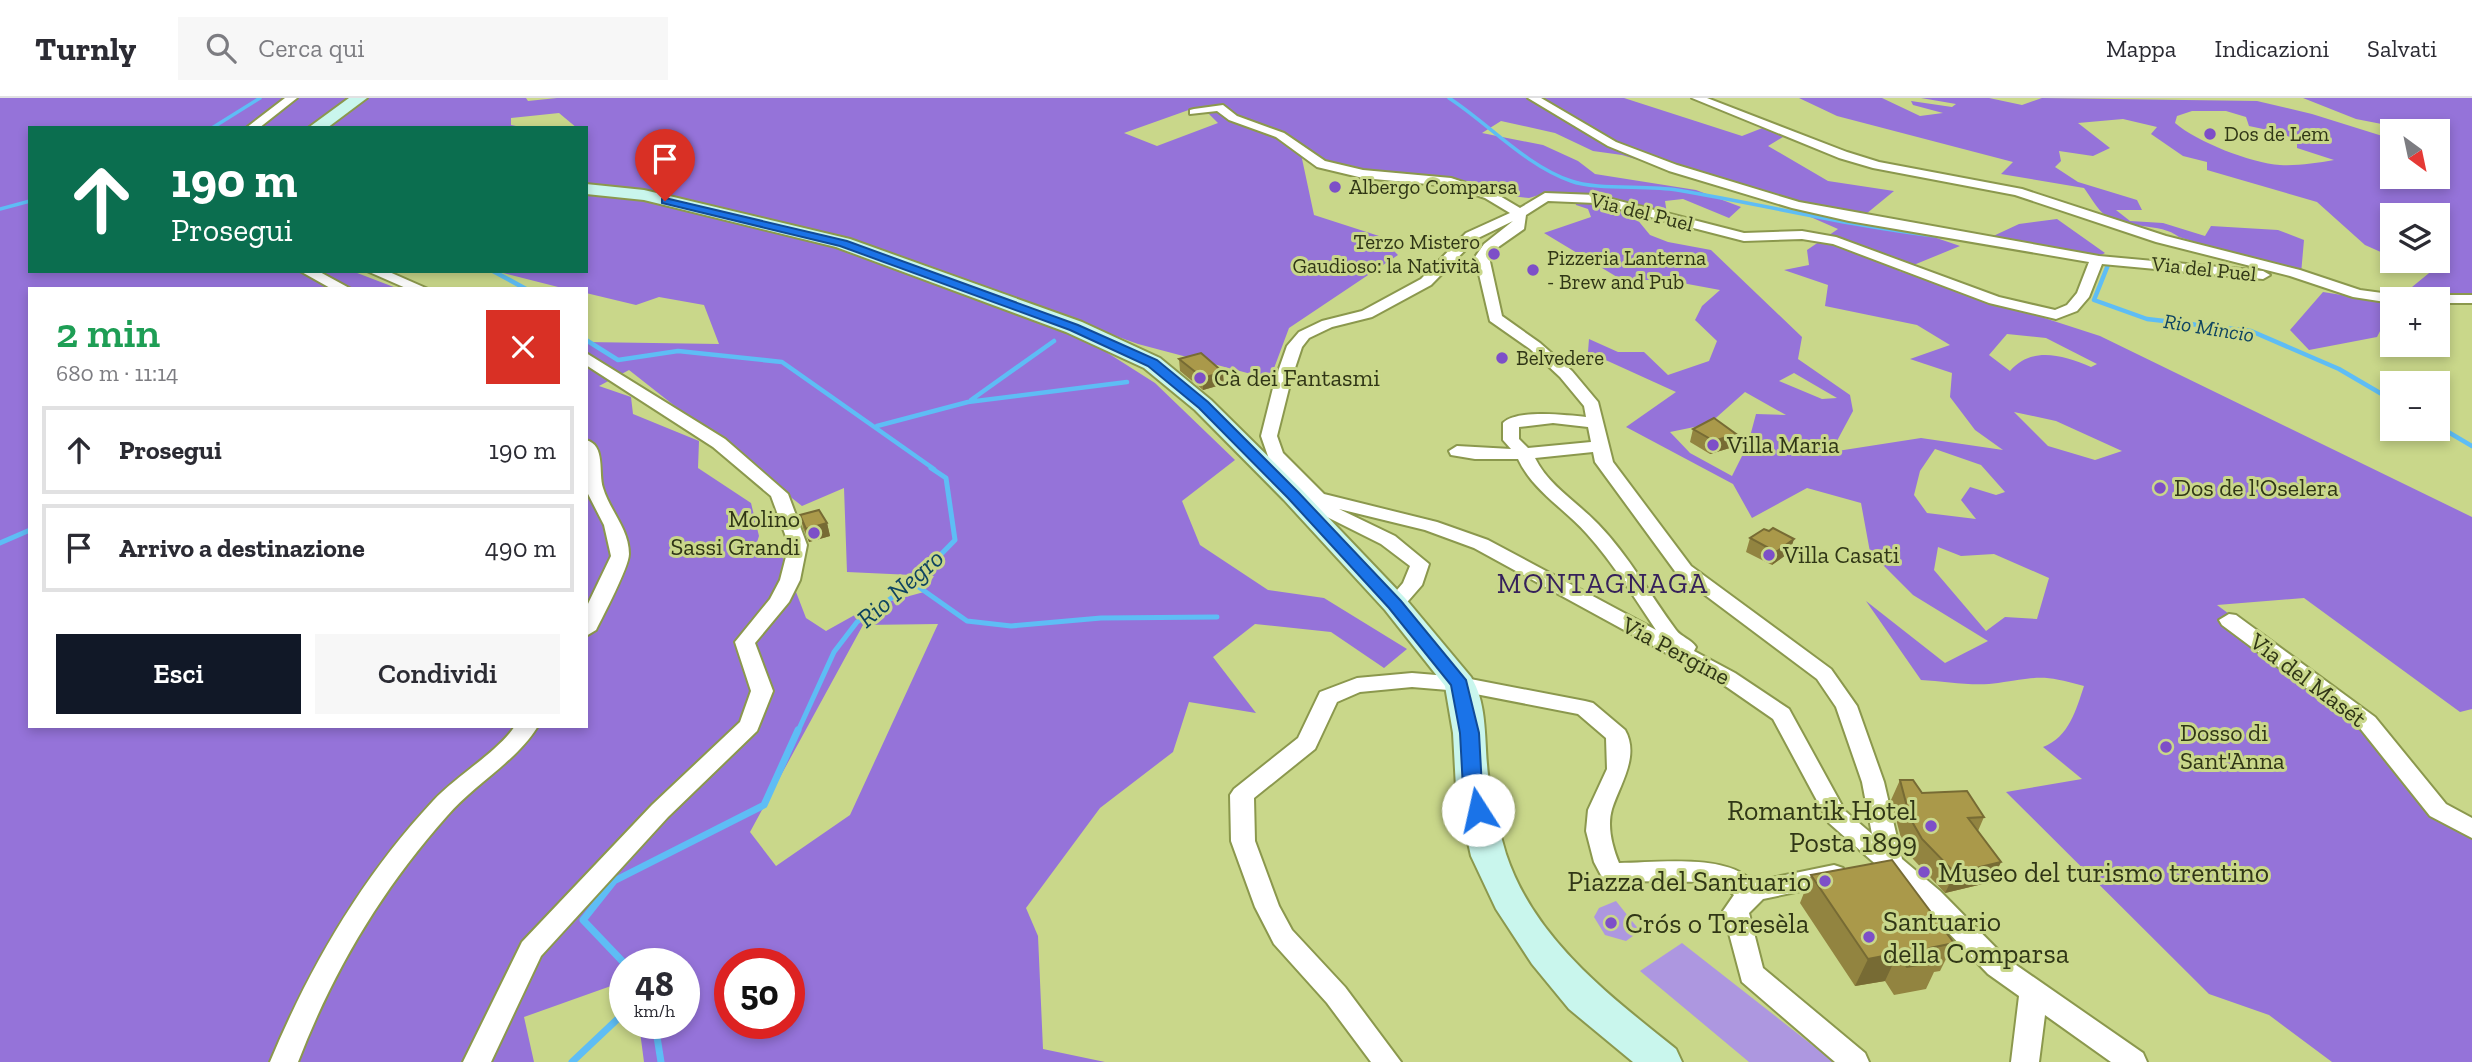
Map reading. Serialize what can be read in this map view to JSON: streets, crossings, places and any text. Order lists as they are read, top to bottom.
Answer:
{
  "streets": {
    "street": ["Via del Puel", "Via Pergine", "Via del Masét"]
  },
  "districts": ["MONTAGNAGA"],
  "water": ["Rio Mincio", "Rio Negro"],
  "places": [
    "Dos de Lem",
    "Albergo Comparsa",
    "Terzo Mistero Gaudioso: la Natività",
    "Pizzeria Lanterna - Brew and Pub",
    "Belvedere",
    "Cà dei Fantasmi",
    "Villa Maria",
    "Dos de l'Oselera",
    "Molino Sassi Grandi",
    "Villa Casati",
    "Dosso di Sant'Anna",
    "Romantik Hotel Posta 1899",
    "Museo del turismo trentino",
    "Piazza del Santuario",
    "Crós o Toresèla",
    "Santuario della Comparsa"
  ],
  "north": "bottom right",
  "page": {
    "header": "Turnly",
    "search": "Cerca qui",
    "nav": ["Mappa", "Indicazioni", "Salvati"],
    "map_buttons": ["+", "−"],
    "turn": ["190 m", "Prosegui"],
    "heading": ["2 min", "680 m · 11:14"],
    "list": [
      {
        "name": "Prosegui",
        "value": "190 m"
      },
      {
        "name": "Arrivo a destinazione",
        "value": "490 m"
      }
    ],
    "buttons": ["Esci", "Condividi"],
    "speed": "48 km/h",
    "limit": "50"
  }
}
